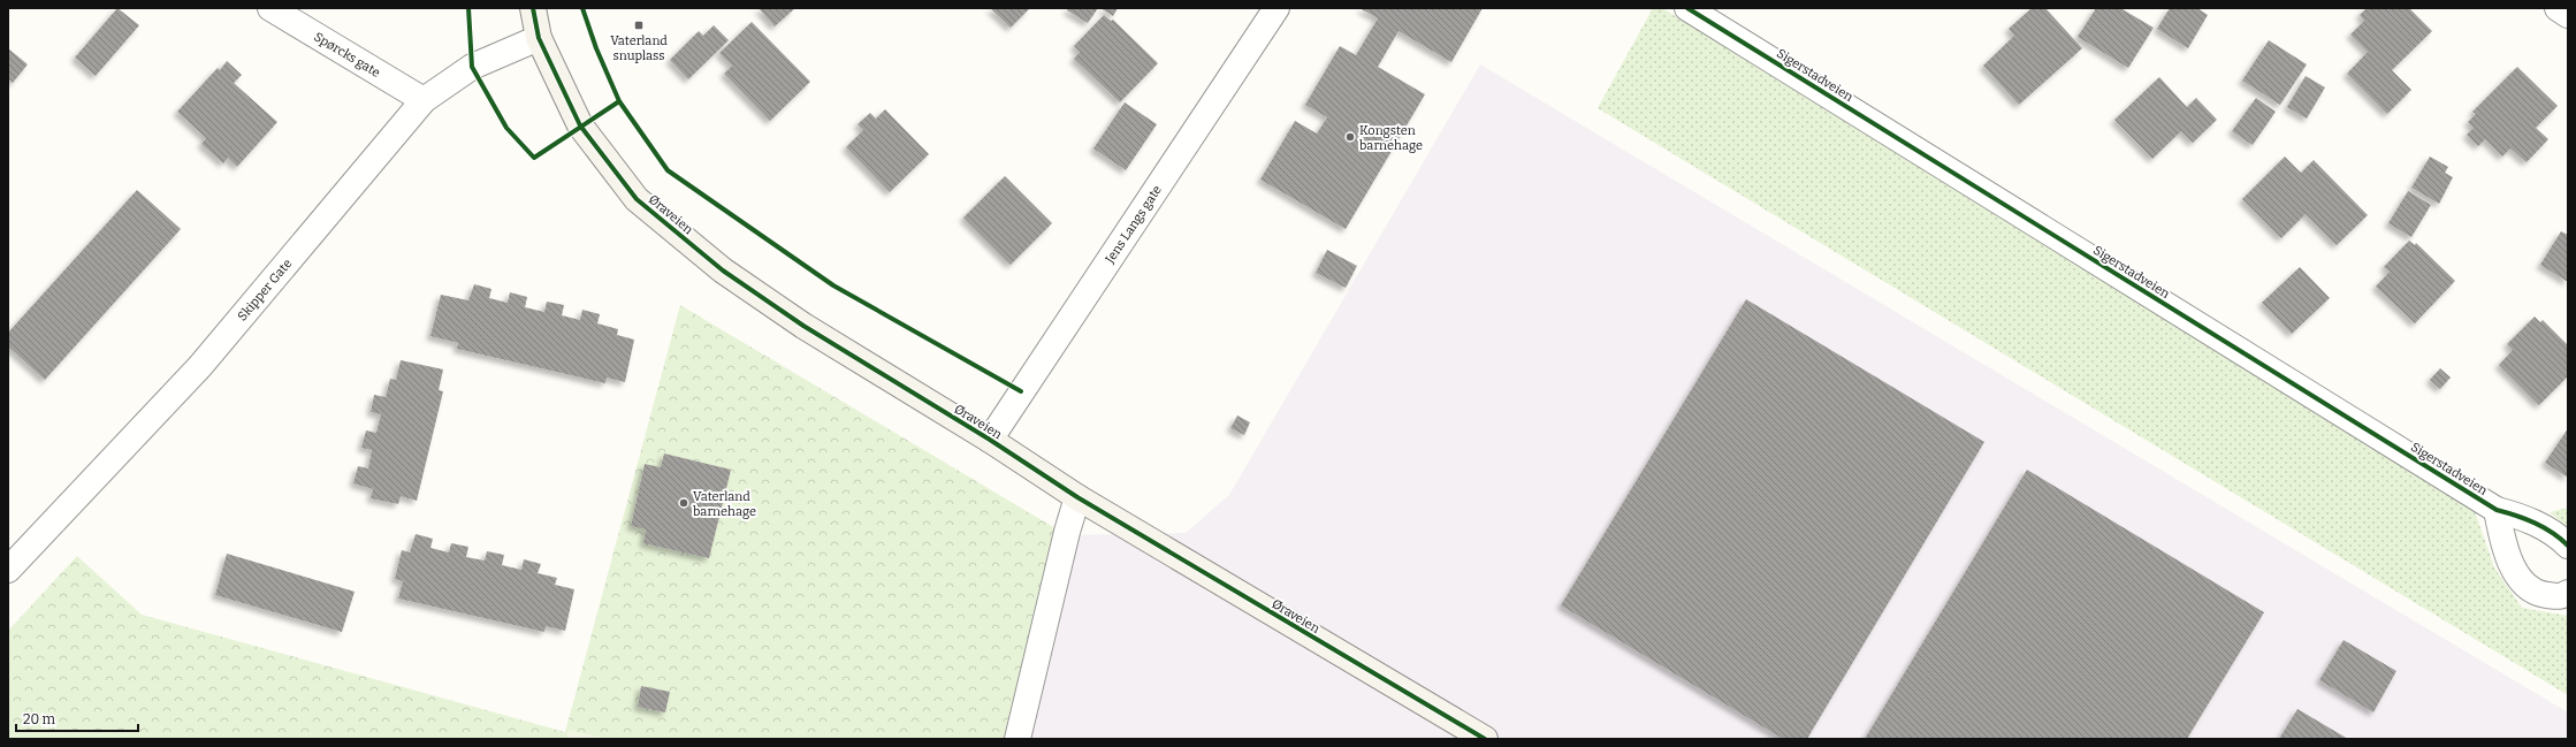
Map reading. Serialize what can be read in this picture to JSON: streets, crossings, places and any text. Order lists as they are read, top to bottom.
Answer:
{
  "streets": {
    "street": [
      "Spørcks gate",
      "Sigerstadveien",
      "Øraveien",
      "Jens Langs gate",
      "Skipper Gate"
    ]
  },
  "crossings": [
    ["Spørcks gate", "Skipper Gate"],
    ["Øraveien", "Jens Langs gate"],
    ["Øraveien", "Skipper Gate"]
  ],
  "places": {
    "transit": ["Vaterland snuplass"],
    "other": ["Kongsten barnehage", "Vaterland barnehage"]
  },
  "scale_bar": "20 m"
}
